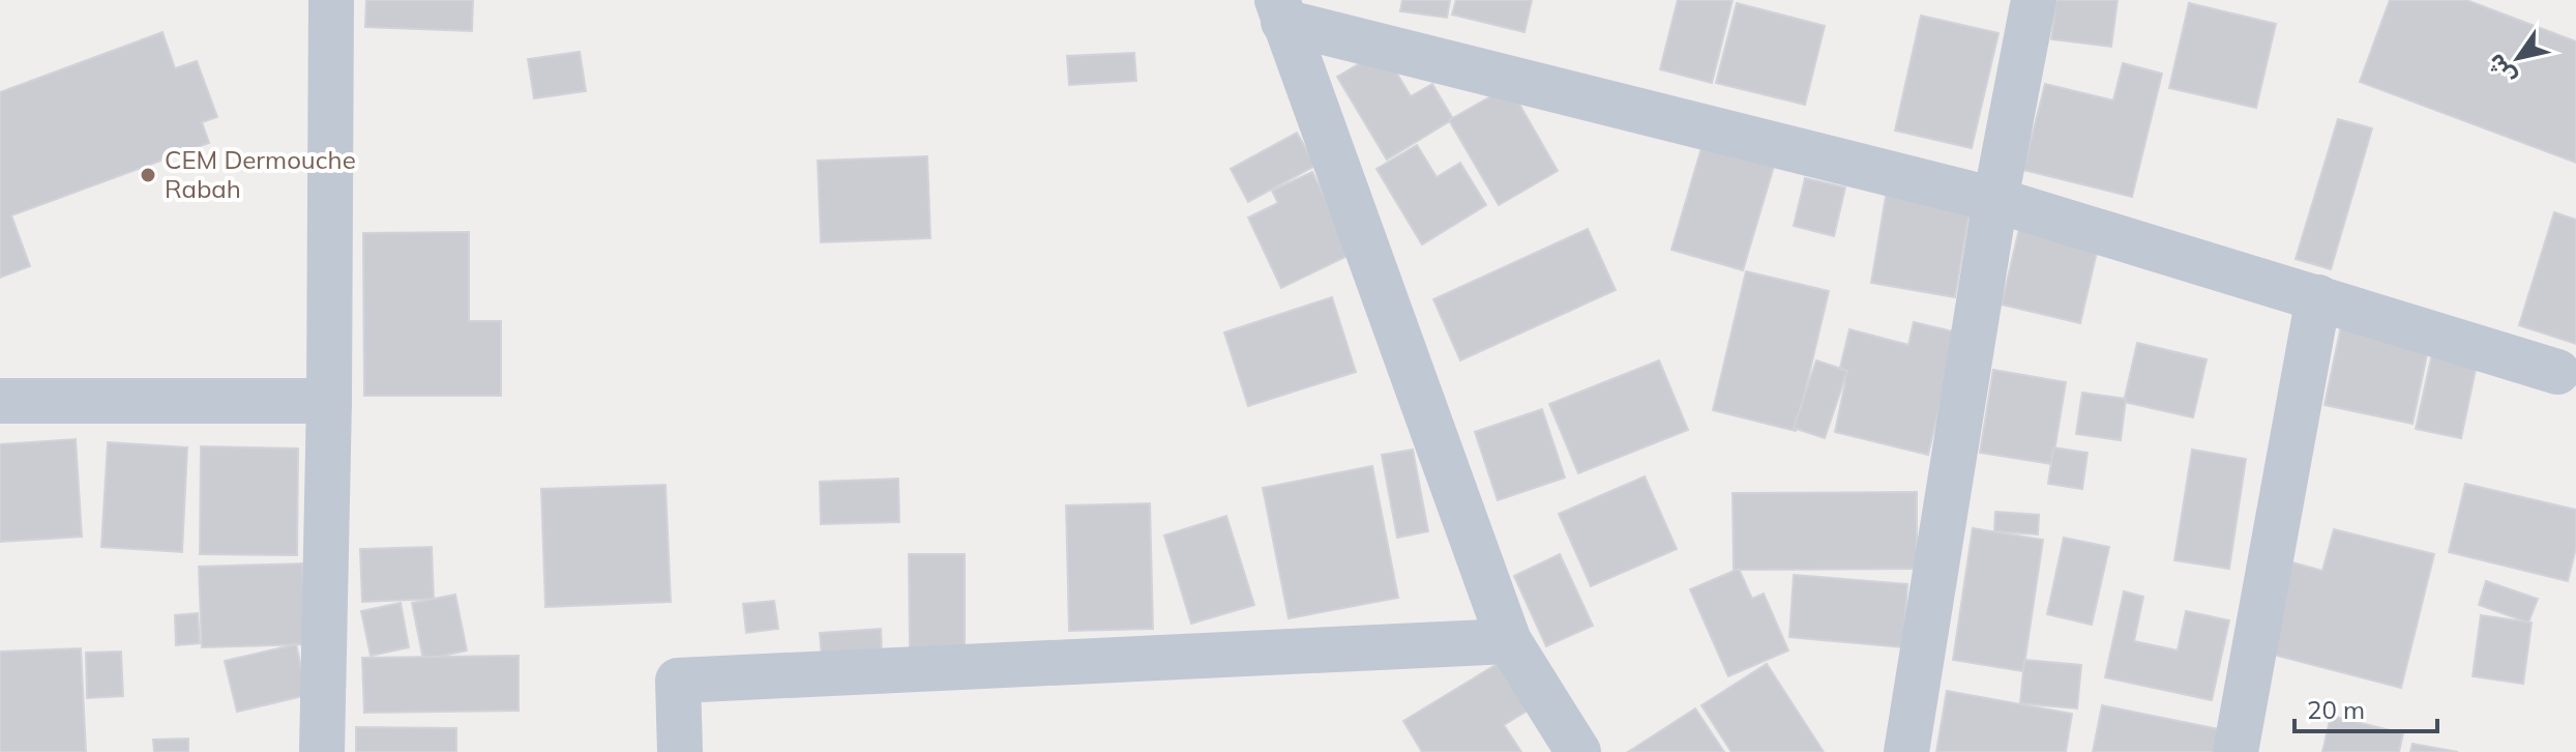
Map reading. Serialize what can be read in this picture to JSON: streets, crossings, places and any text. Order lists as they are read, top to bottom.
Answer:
{
  "places": ["CEM Dermouche Rabah"],
  "scale_bar": "20 m",
  "north": "bottom left"
}
